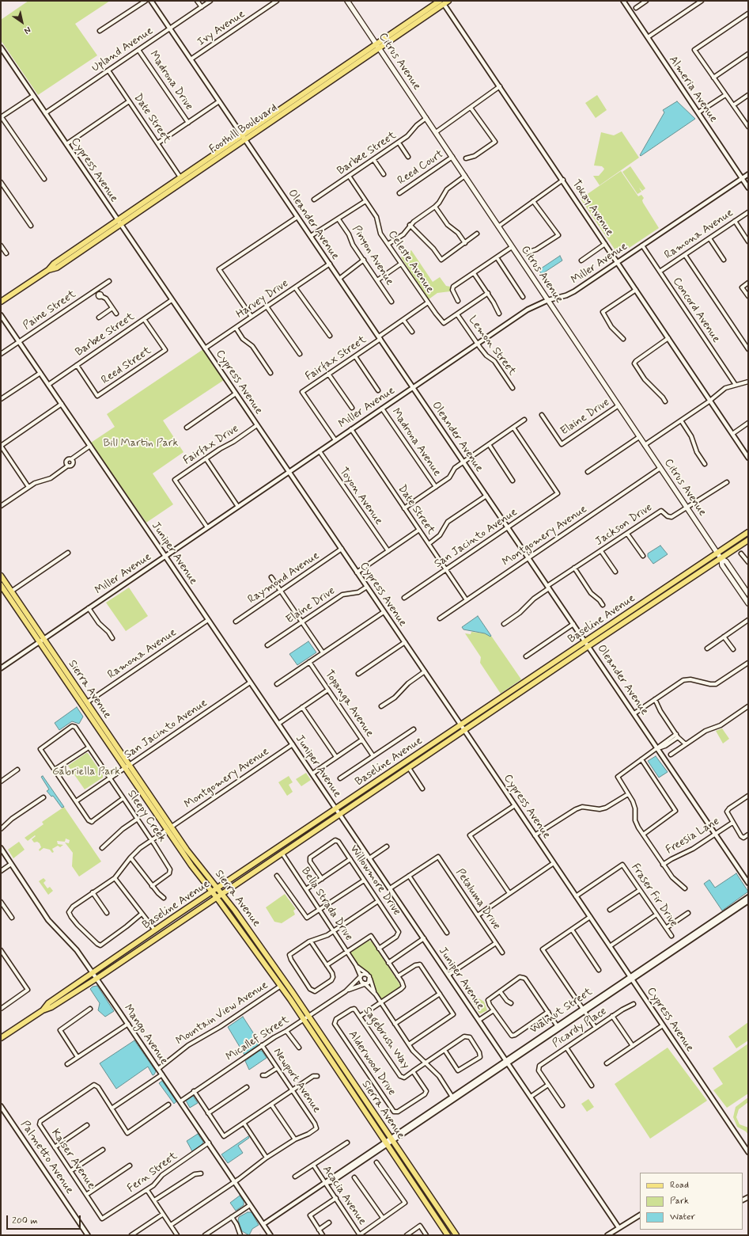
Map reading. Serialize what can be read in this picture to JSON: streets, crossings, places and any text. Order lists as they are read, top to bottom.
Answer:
{
  "streets": {
    "main road": [
      "Citrus Avenue",
      "Foothill Boulevard",
      "Baseline Avenue",
      "Sierra Avenue"
    ],
    "street": [
      "Ivy Avenue",
      "Upland Avenue",
      "Madrona Drive",
      "Almeria Avenue",
      "Date Street",
      "Barbee Street",
      "Reed Court",
      "Cypress Avenue",
      "Tokay Avenue",
      "Oleander Avenue",
      "Ramona Avenue",
      "Pinyon Avenue",
      "Celeste Avenue",
      "Miller Avenue",
      "Harvey Drive",
      "Paine Street",
      "Concord Avenue",
      "Lemon Street",
      "Fairfax Street",
      "Reed Street",
      "Elaine Drive",
      "Madrona Avenue",
      "Fairfax Drive",
      "Toyon Avenue",
      "Jackson Drive",
      "Montgomery Avenue",
      "San Jacinto Avenue",
      "Juniper Avenue",
      "Raymond Avenue",
      "Topanga Avenue",
      "Sleepy Creek",
      "Freesia Lane",
      "Willowmore Drive",
      "Fraser Fir Drive",
      "Petaluma Drive",
      "Bella Strada Drive",
      "Walnut Street",
      "Mountain View Avenue",
      "Picardy Place",
      "Mango Avenue",
      "Sagebrush Way",
      "Micallef Street",
      "Alderwood Drive",
      "Newport Avenue",
      "Palmetto Avenue",
      "Kaiser Avenue",
      "Fern Street",
      "Acacia Avenue"
    ]
  },
  "crossings": [
    ["Ivy Avenue", "Oleander Avenue"],
    ["Upland Avenue", "Madrona Drive"],
    ["Upland Avenue", "Date Street"],
    ["Upland Avenue", "Cypress Avenue"],
    ["Upland Avenue", "Oleander Avenue"],
    ["Citrus Avenue", "Foothill Boulevard"],
    ["Citrus Avenue", "Barbee Street"],
    ["Citrus Avenue", "Reed Court"],
    ["Citrus Avenue", "Miller Avenue"],
    ["Citrus Avenue", "Elaine Drive"],
    ["Citrus Avenue", "Jackson Drive"],
    ["Citrus Avenue", "Montgomery Avenue"],
    ["Citrus Avenue", "Baseline Avenue"],
    ["Almeria Avenue", "Miller Avenue"],
    ["Date Street", "Foothill Boulevard"],
    ["Date Street", "Miller Avenue"],
    ["Date Street", "Montgomery Avenue"],
    ["Date Street", "San Jacinto Avenue"],
    ["Foothill Boulevard", "Cypress Avenue"],
    ["Foothill Boulevard", "Tokay Avenue"],
    ["Foothill Boulevard", "Oleander Avenue"],
    ["Barbee Street", "Cypress Avenue"],
    ["Barbee Street", "Celeste Avenue"],
    ["Barbee Street", "Reed Street"],
    ["Barbee Street", "Juniper Avenue"],
    ["Cypress Avenue", "Miller Avenue"],
    ["Cypress Avenue", "Harvey Drive"],
    ["Cypress Avenue", "Elaine Drive"],
    ["Cypress Avenue", "Fairfax Drive"],
    ["Cypress Avenue", "Raymond Avenue"],
    ["Cypress Avenue", "Baseline Avenue"],
    ["Cypress Avenue", "Fraser Fir Drive"],
    ["Cypress Avenue", "Walnut Street"],
    ["Tokay Avenue", "Miller Avenue"],
    ["Oleander Avenue", "Miller Avenue"],
    ["Oleander Avenue", "Harvey Drive"],
    ["Oleander Avenue", "Fairfax Street"],
    ["Oleander Avenue", "Jackson Drive"],
    ["Oleander Avenue", "Montgomery Avenue"],
    ["Oleander Avenue", "San Jacinto Avenue"],
    ["Oleander Avenue", "Baseline Avenue"],
    ["Oleander Avenue", "Freesia Lane"],
    ["Ramona Avenue", "Concord Avenue"],
    ["Ramona Avenue", "Juniper Avenue"],
    ["Ramona Avenue", "Sierra Avenue"],
    ["Celeste Avenue", "Lemon Street"],
    ["Celeste Avenue", "Fairfax Street"],
    ["Miller Avenue", "Concord Avenue"],
    ["Miller Avenue", "Lemon Street"],
    ["Miller Avenue", "Fairfax Street"],
    ["Miller Avenue", "Madrona Avenue"],
    ["Miller Avenue", "Fairfax Drive"],
    ["Miller Avenue", "Toyon Avenue"],
    ["Miller Avenue", "Juniper Avenue"],
    ["Miller Avenue", "Sierra Avenue"],
    ["Paine Street", "Juniper Avenue"],
    ["Montgomery Avenue", "Juniper Avenue"],
    ["Montgomery Avenue", "Sierra Avenue"],
    ["San Jacinto Avenue", "Juniper Avenue"],
    ["San Jacinto Avenue", "Sierra Avenue"],
    ["San Jacinto Avenue", "Sleepy Creek"],
    ["Juniper Avenue", "Baseline Avenue"],
    ["Juniper Avenue", "Walnut Street"],
    ["Baseline Avenue", "Sierra Avenue"],
    ["Baseline Avenue", "Bella Strada Drive"],
    ["Baseline Avenue", "Mango Avenue"],
    ["Sierra Avenue", "Walnut Street"],
    ["Sierra Avenue", "Mountain View Avenue"],
    ["Sierra Avenue", "Micallef Street"],
    ["Bella Strada Drive", "Micallef Street"],
    ["Walnut Street", "Mango Avenue"],
    ["Walnut Street", "Acacia Avenue"],
    ["Mountain View Avenue", "Mango Avenue"],
    ["Mango Avenue", "Micallef Street"],
    ["Mango Avenue", "Fern Street"],
    ["Sagebrush Way", "Alderwood Drive"],
    ["Micallef Street", "Newport Avenue"],
    ["Kaiser Avenue", "Fern Street"]
  ],
  "parks": ["Bill Martin Park", "Gabriella Park"],
  "legend": ["Road", "Park", "Water"],
  "scale_bar": "200 m",
  "north": "bottom right"
}
